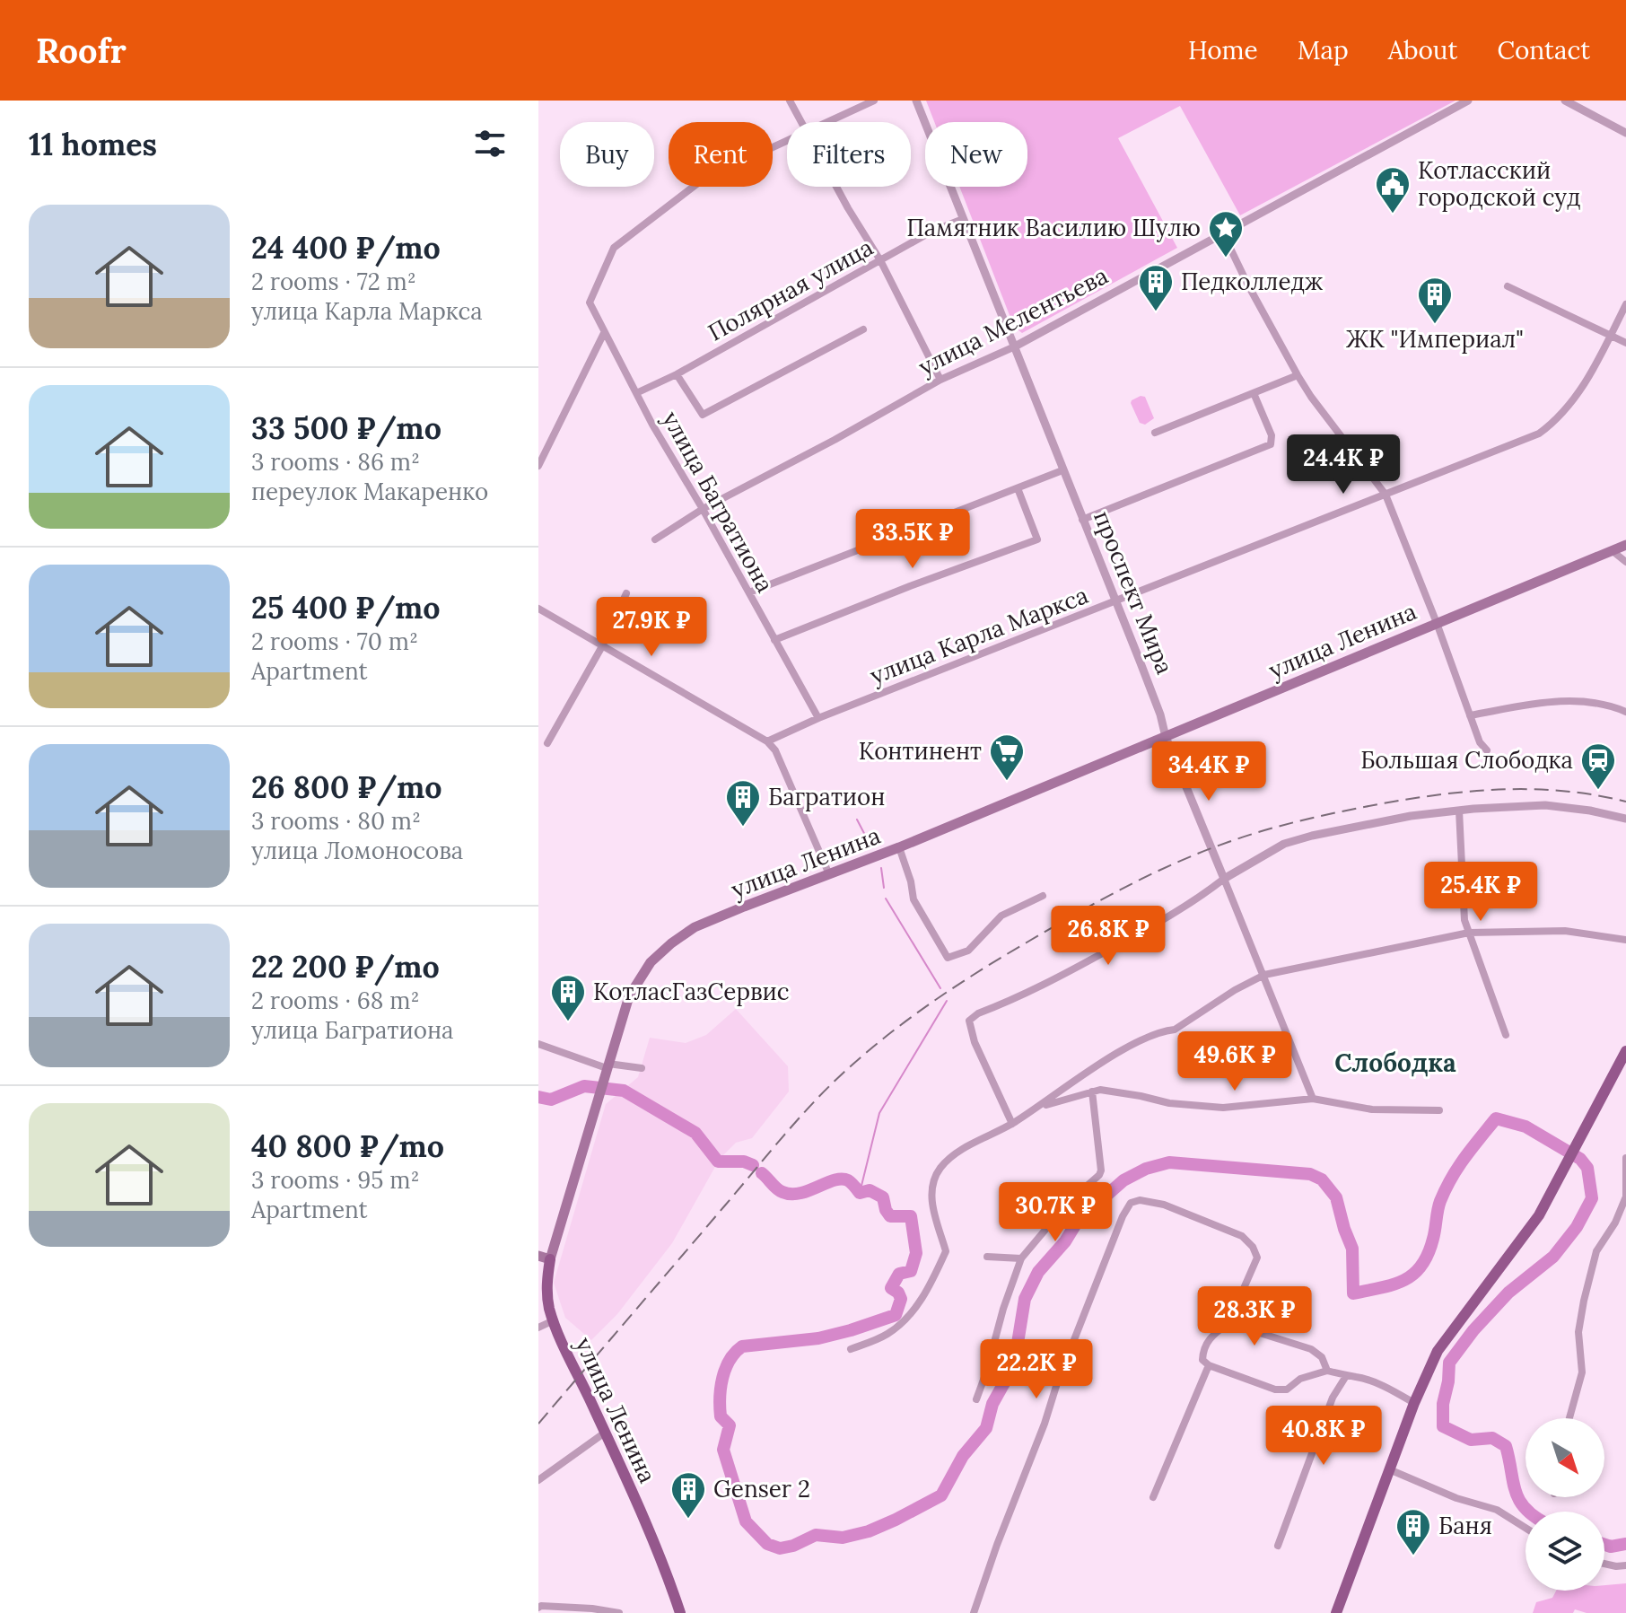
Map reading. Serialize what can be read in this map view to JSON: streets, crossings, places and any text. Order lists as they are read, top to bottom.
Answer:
{
  "streets": {
    "main road": ["улица Ленина"],
    "street": [
      "Полярная улица",
      "улица Мелентьева",
      "улица Багратиона",
      "проспект Мира",
      "улица Карла Маркса"
    ]
  },
  "crossings": [
    ["Полярная улица", "улица Багратиона"],
    ["Полярная улица", "проспект Мира"],
    ["улица Мелентьева", "улица Багратиона"],
    ["улица Мелентьева", "проспект Мира"],
    ["улица Багратиона", "улица Карла Маркса"],
    ["проспект Мира", "улица Карла Маркса"],
    ["проспект Мира", "улица Ленина"]
  ],
  "districts": ["Слободка"],
  "places": {
    "public building": ["Котласский городской суд"],
    "place": ["Памятник Василию Шулю"],
    "building": [
      "Педколледж",
      "ЖК \"Империал\"",
      "Багратион",
      "КотласГазСервис",
      "Genser 2",
      "Баня"
    ],
    "supermarket": ["Континент"],
    "station": ["Большая Слободка"]
  },
  "north": "bottom right",
  "page": {
    "header": "Roofr",
    "nav": [
      "Home",
      "Map",
      "About",
      "Contact"
    ],
    "heading": "11 homes",
    "chip": [
      "Buy",
      "Rent",
      "Filters",
      "New"
    ],
    "list": [
      {
        "name": "24 400 ₽/mo",
        "note": "2 rooms · 72 m² · улица Карла Маркса"
      },
      {
        "name": "33 500 ₽/mo",
        "note": "3 rooms · 86 m² · переулок Макаренко"
      },
      {
        "name": "25 400 ₽/mo",
        "note": "2 rooms · 70 m² · Apartment"
      },
      {
        "name": "26 800 ₽/mo",
        "note": "3 rooms · 80 m² · улица Ломоносова"
      },
      {
        "name": "22 200 ₽/mo",
        "note": "2 rooms · 68 m² · улица Багратиона"
      },
      {
        "name": "40 800 ₽/mo",
        "note": "3 rooms · 95 m² · Apartment"
      }
    ],
    "price": [
      "24.4K ₽",
      "33.5K ₽",
      "27.9K ₽",
      "34.4K ₽",
      "25.4K ₽",
      "26.8K ₽",
      "49.6K ₽",
      "30.7K ₽",
      "28.3K ₽",
      "22.2K ₽",
      "40.8K ₽"
    ]
  }
}
